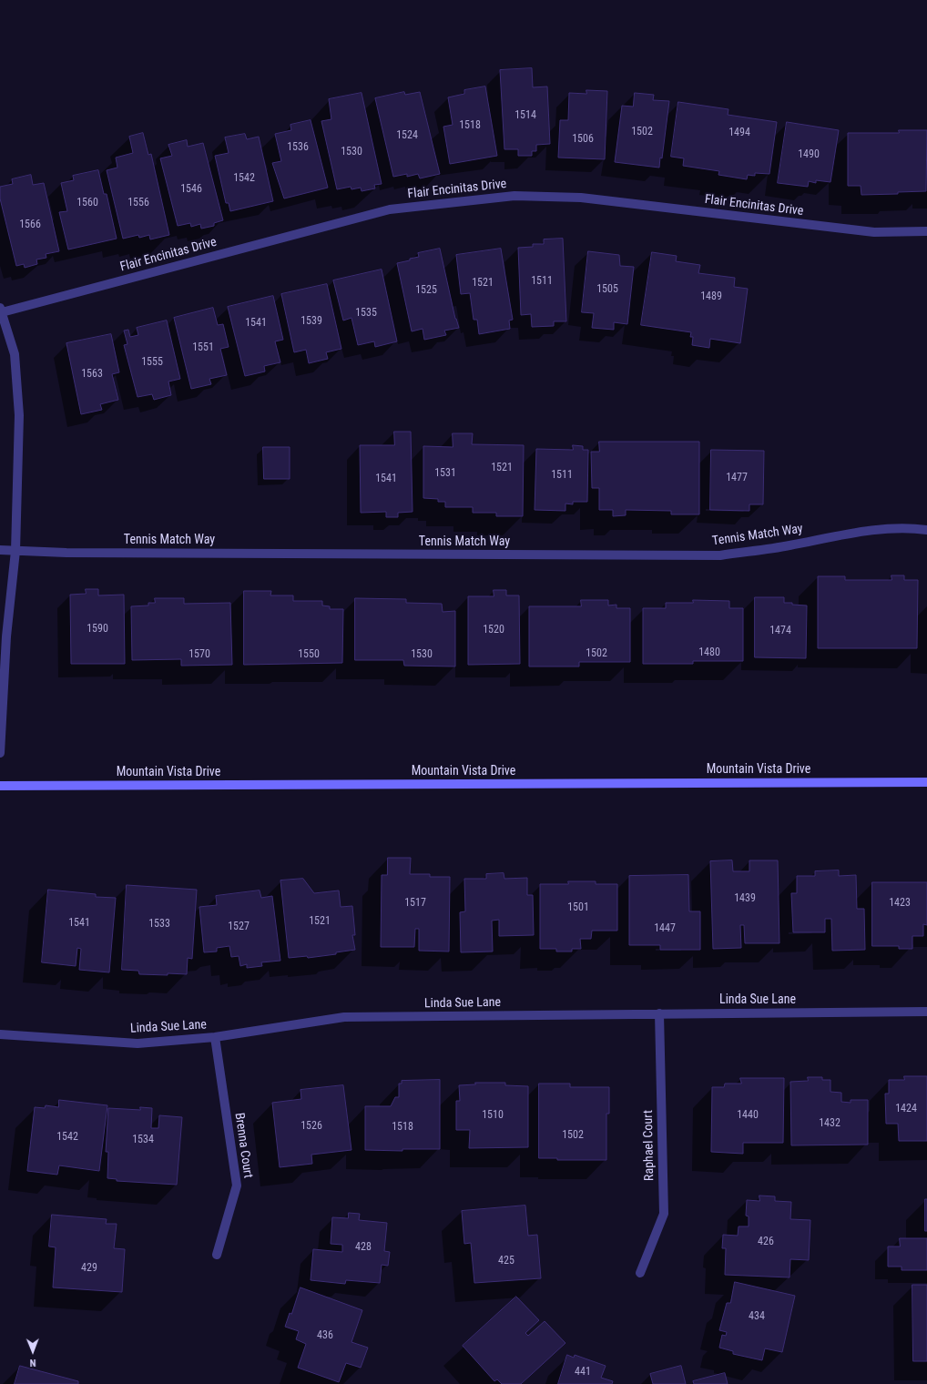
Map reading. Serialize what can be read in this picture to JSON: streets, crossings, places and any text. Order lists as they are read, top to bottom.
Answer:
{
  "streets": {
    "main road": ["Mountain Vista Drive"],
    "street": [
      "Flair Encinitas Drive",
      "Tennis Match Way",
      "Linda Sue Lane",
      "Brenna Court",
      "Raphael Court"
    ]
  },
  "crossings": [
    ["Linda Sue Lane", "Brenna Court"],
    ["Linda Sue Lane", "Raphael Court"]
  ],
  "house_numbers": [
    "1514",
    "1518",
    "1502",
    "1494",
    "1524",
    "1506",
    "1536",
    "1530",
    "1490",
    "1542",
    "1546",
    "1560",
    "1556",
    "1566",
    "1511",
    "1521",
    "1505",
    "1525",
    "1489",
    "1535",
    "1539",
    "1541",
    "1551",
    "1555",
    "1563",
    "1521",
    "1531",
    "1511",
    "1477",
    "1541",
    "1590",
    "1520",
    "1474",
    "1480",
    "1502",
    "1570",
    "1550",
    "1530",
    "1439",
    "1517",
    "1423",
    "1501",
    "1521",
    "1541",
    "1533",
    "1527",
    "1447",
    "1424",
    "1510",
    "1440",
    "1432",
    "1526",
    "1518",
    "1502",
    "1542",
    "1534",
    "426",
    "428",
    "425",
    "429",
    "434",
    "436",
    "441"
  ],
  "north": "bottom"
}
